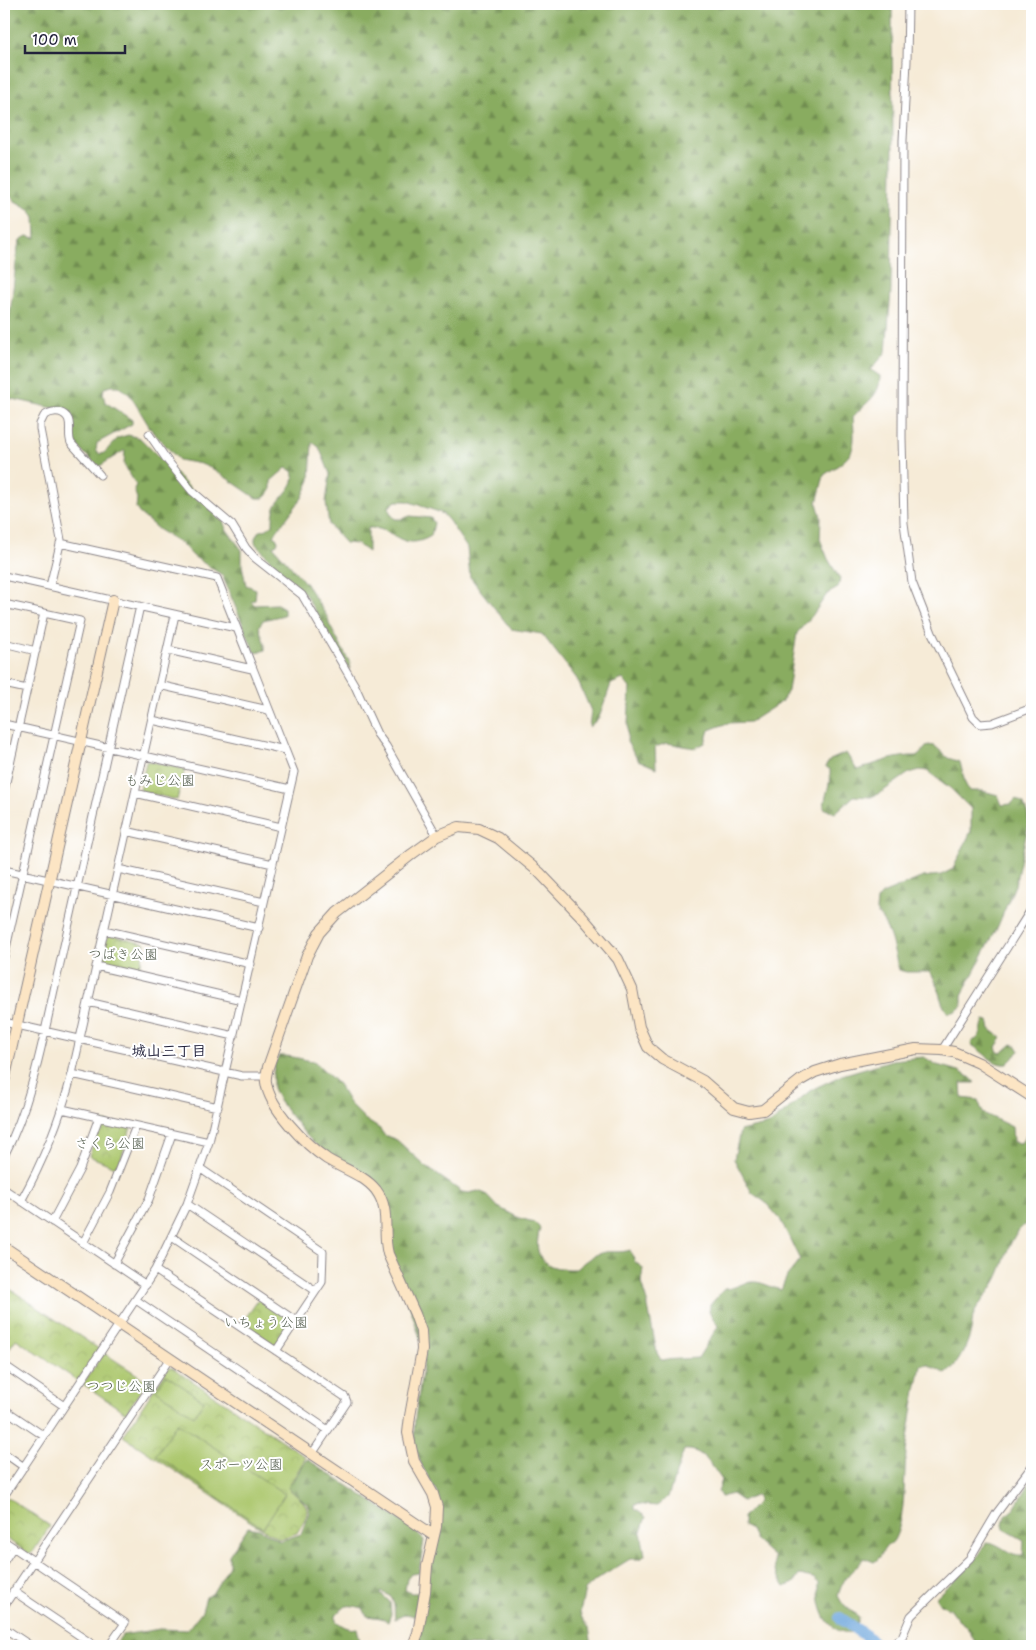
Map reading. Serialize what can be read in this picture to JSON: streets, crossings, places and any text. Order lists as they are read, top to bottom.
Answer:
{
  "districts": ["城山三丁目"],
  "parks": [
    "もみじ公園",
    "つばき公園",
    "さくら公園",
    "いちょう公園",
    "つつじ公園",
    "スポーツ公園"
  ],
  "scale_bar": "100 m"
}
